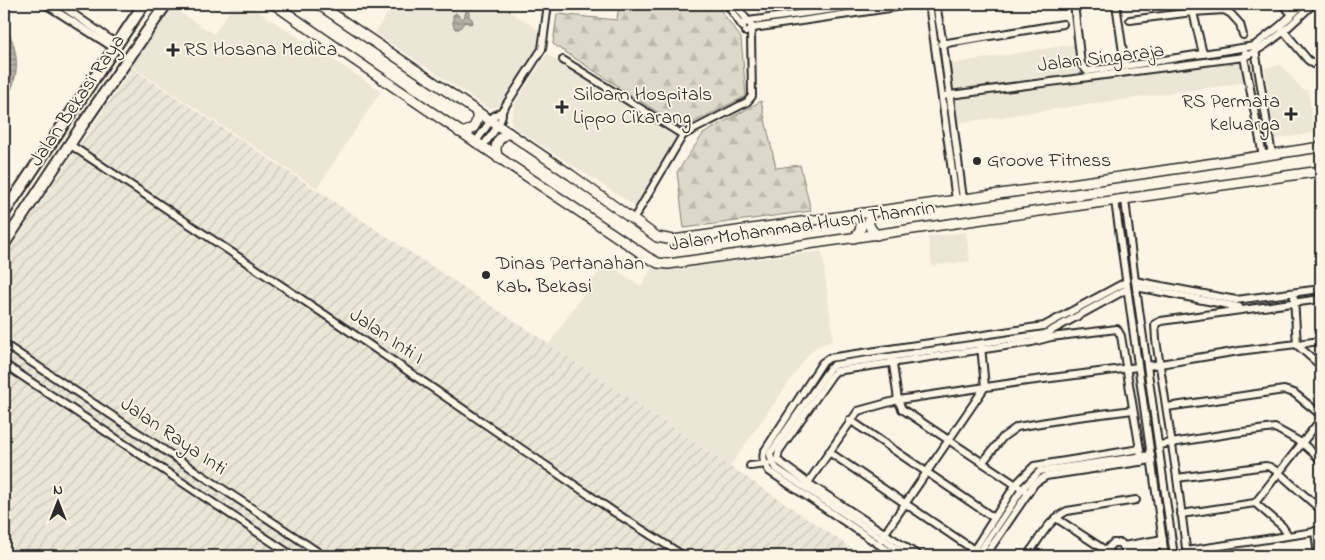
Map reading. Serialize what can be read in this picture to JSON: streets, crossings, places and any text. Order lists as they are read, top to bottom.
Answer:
{
  "streets": {
    "main road": ["Jalan Bekasi Raya"],
    "street": [
      "Jalan Singaraja",
      "Jalan Mohammad Husni Thamrin",
      "Jalan Inti I",
      "Jalan Raya Inti"
    ]
  },
  "crossings": [
    ["Jalan Bekasi Raya", "Jalan Inti I"]
  ],
  "places": {
    "health": ["RS Hosana Medica", "Siloam Hospitals Lippo Cikarang", "RS Permata Keluarga"],
    "other": ["Groove Fitness", "Dinas Pertanahan Kab. Bekasi"]
  },
  "north": "top"
}
